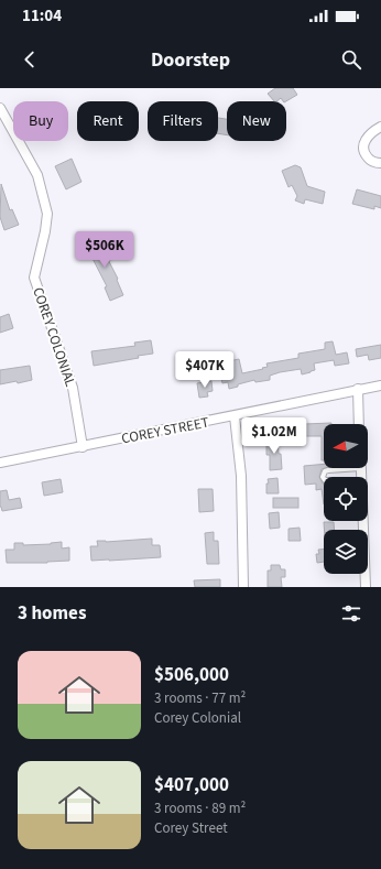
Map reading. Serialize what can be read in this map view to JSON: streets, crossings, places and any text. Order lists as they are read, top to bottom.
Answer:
{
  "streets": {
    "street": ["COREY COLONIAL", "COREY STREET"]
  },
  "crossings": [
    ["COREY COLONIAL", "COREY STREET"]
  ],
  "north": "left",
  "page": {
    "status": "11:04",
    "header": "Doorstep",
    "chip": [
      "Buy",
      "Rent",
      "Filters",
      "New"
    ],
    "price": ["$506K", "$407K", "$1.02M"],
    "heading": "3 homes",
    "list": [
      {
        "name": "$506,000",
        "note": "3 rooms · 77 m² · Corey Colonial"
      },
      {
        "name": "$407,000",
        "note": "3 rooms · 89 m² · Corey Street"
      }
    ]
  }
}
